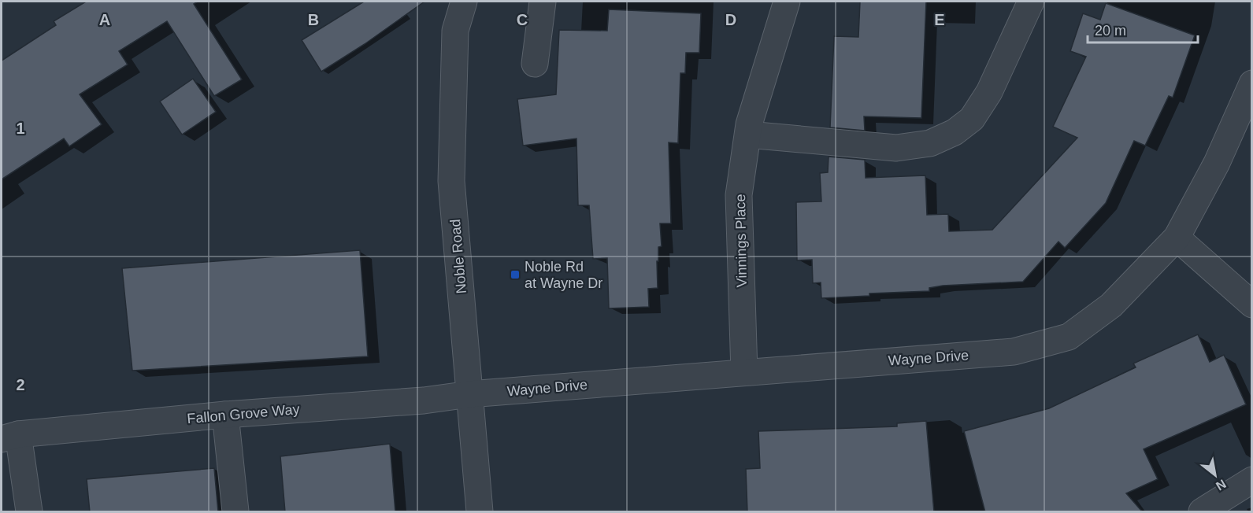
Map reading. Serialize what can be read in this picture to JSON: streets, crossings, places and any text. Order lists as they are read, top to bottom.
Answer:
{
  "streets": {
    "street": [
      "Vinnings Place",
      "Noble Road",
      "Wayne Drive",
      "Fallon Grove Way"
    ]
  },
  "crossings": [
    ["Vinnings Place", "Wayne Drive"],
    ["Noble Road", "Wayne Drive"],
    ["Noble Road", "Fallon Grove Way"],
    ["Wayne Drive", "Fallon Grove Way"]
  ],
  "places": {
    "transit": ["Noble Rd at Wayne Dr"]
  },
  "scale_bar": "20 m",
  "north": "bottom right",
  "grid": {
    "columns": [
      "A",
      "B",
      "C",
      "D",
      "E"
    ],
    "rows": ["1", "2"]
  }
}
